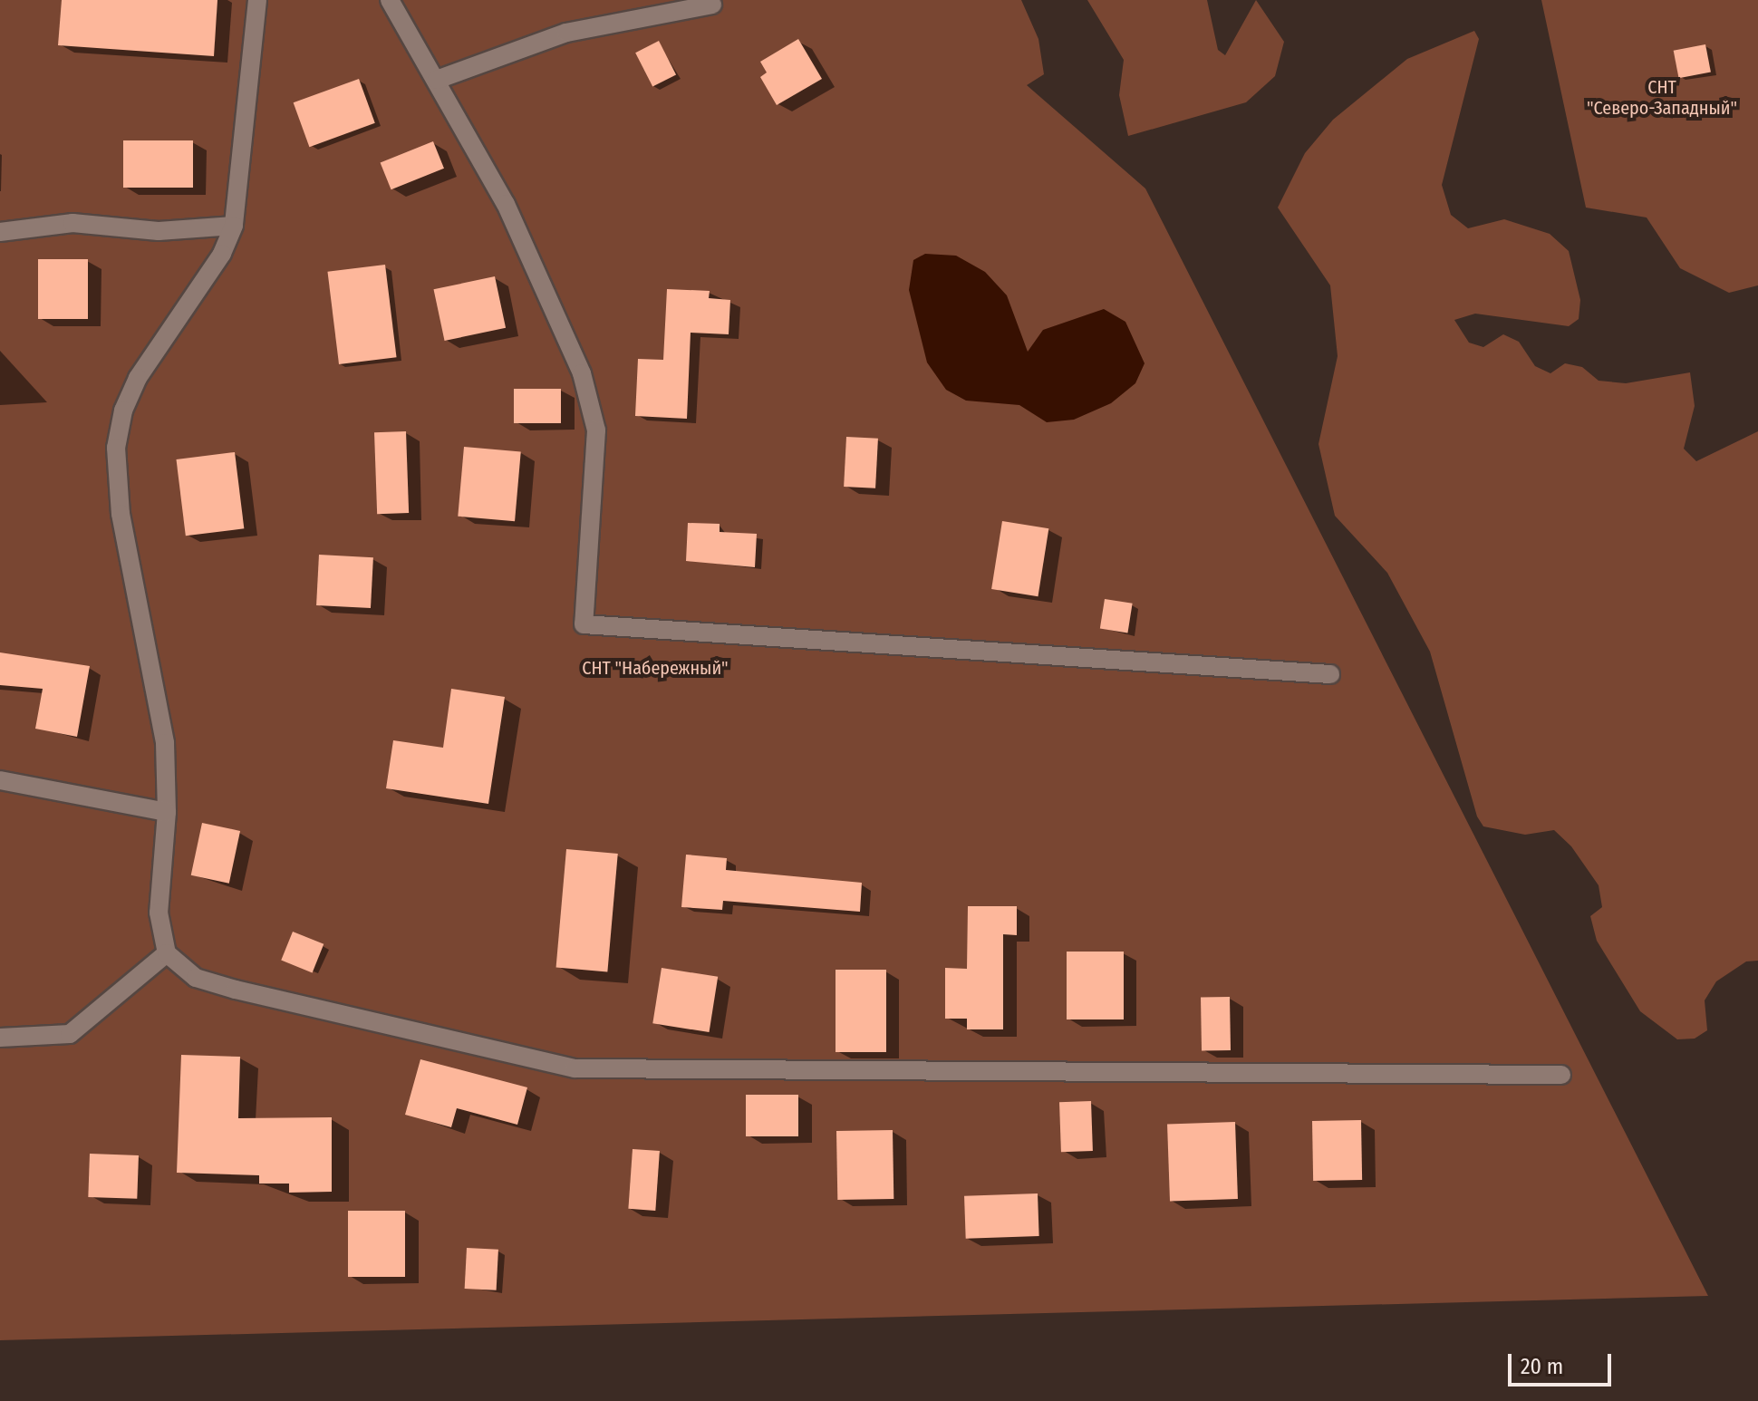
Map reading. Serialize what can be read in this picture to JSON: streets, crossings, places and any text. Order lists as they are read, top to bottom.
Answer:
{
  "parks": ["СНТ \"Северо-Западный\"", "СНТ \"Набережный\""],
  "scale_bar": "20 m"
}
